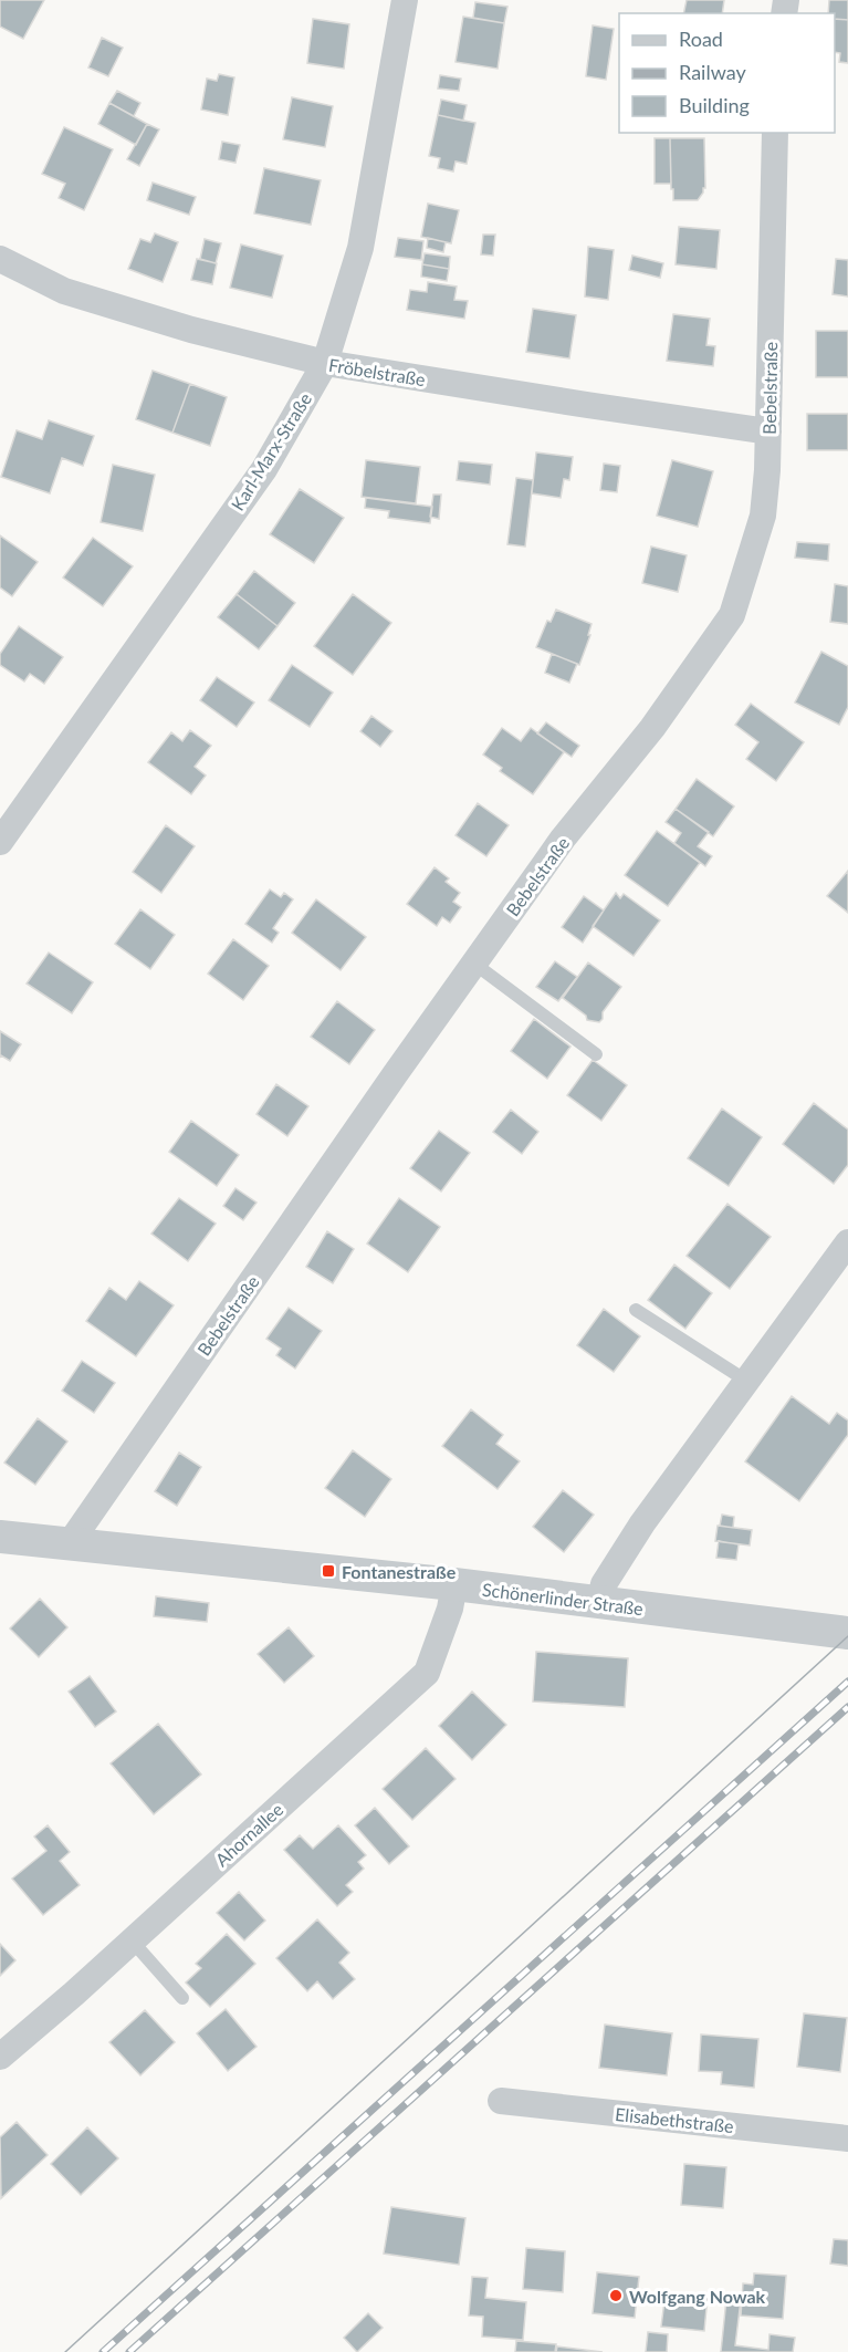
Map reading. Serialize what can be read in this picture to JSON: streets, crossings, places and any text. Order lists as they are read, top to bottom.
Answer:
{
  "streets": {
    "street": [
      "Fröbelstraße",
      "Bebelstraße",
      "Karl-Marx-Straße",
      "Schönerlinder Straße",
      "Ahornallee",
      "Elisabethstraße"
    ]
  },
  "crossings": [
    ["Fröbelstraße", "Bebelstraße"],
    ["Fröbelstraße", "Karl-Marx-Straße"],
    ["Bebelstraße", "Schönerlinder Straße"],
    ["Schönerlinder Straße", "Ahornallee"]
  ],
  "places": {
    "transit": ["Fontanestraße"],
    "other": ["Wolfgang Nowak"]
  },
  "legend": ["Road", "Railway", "Building"]
}
